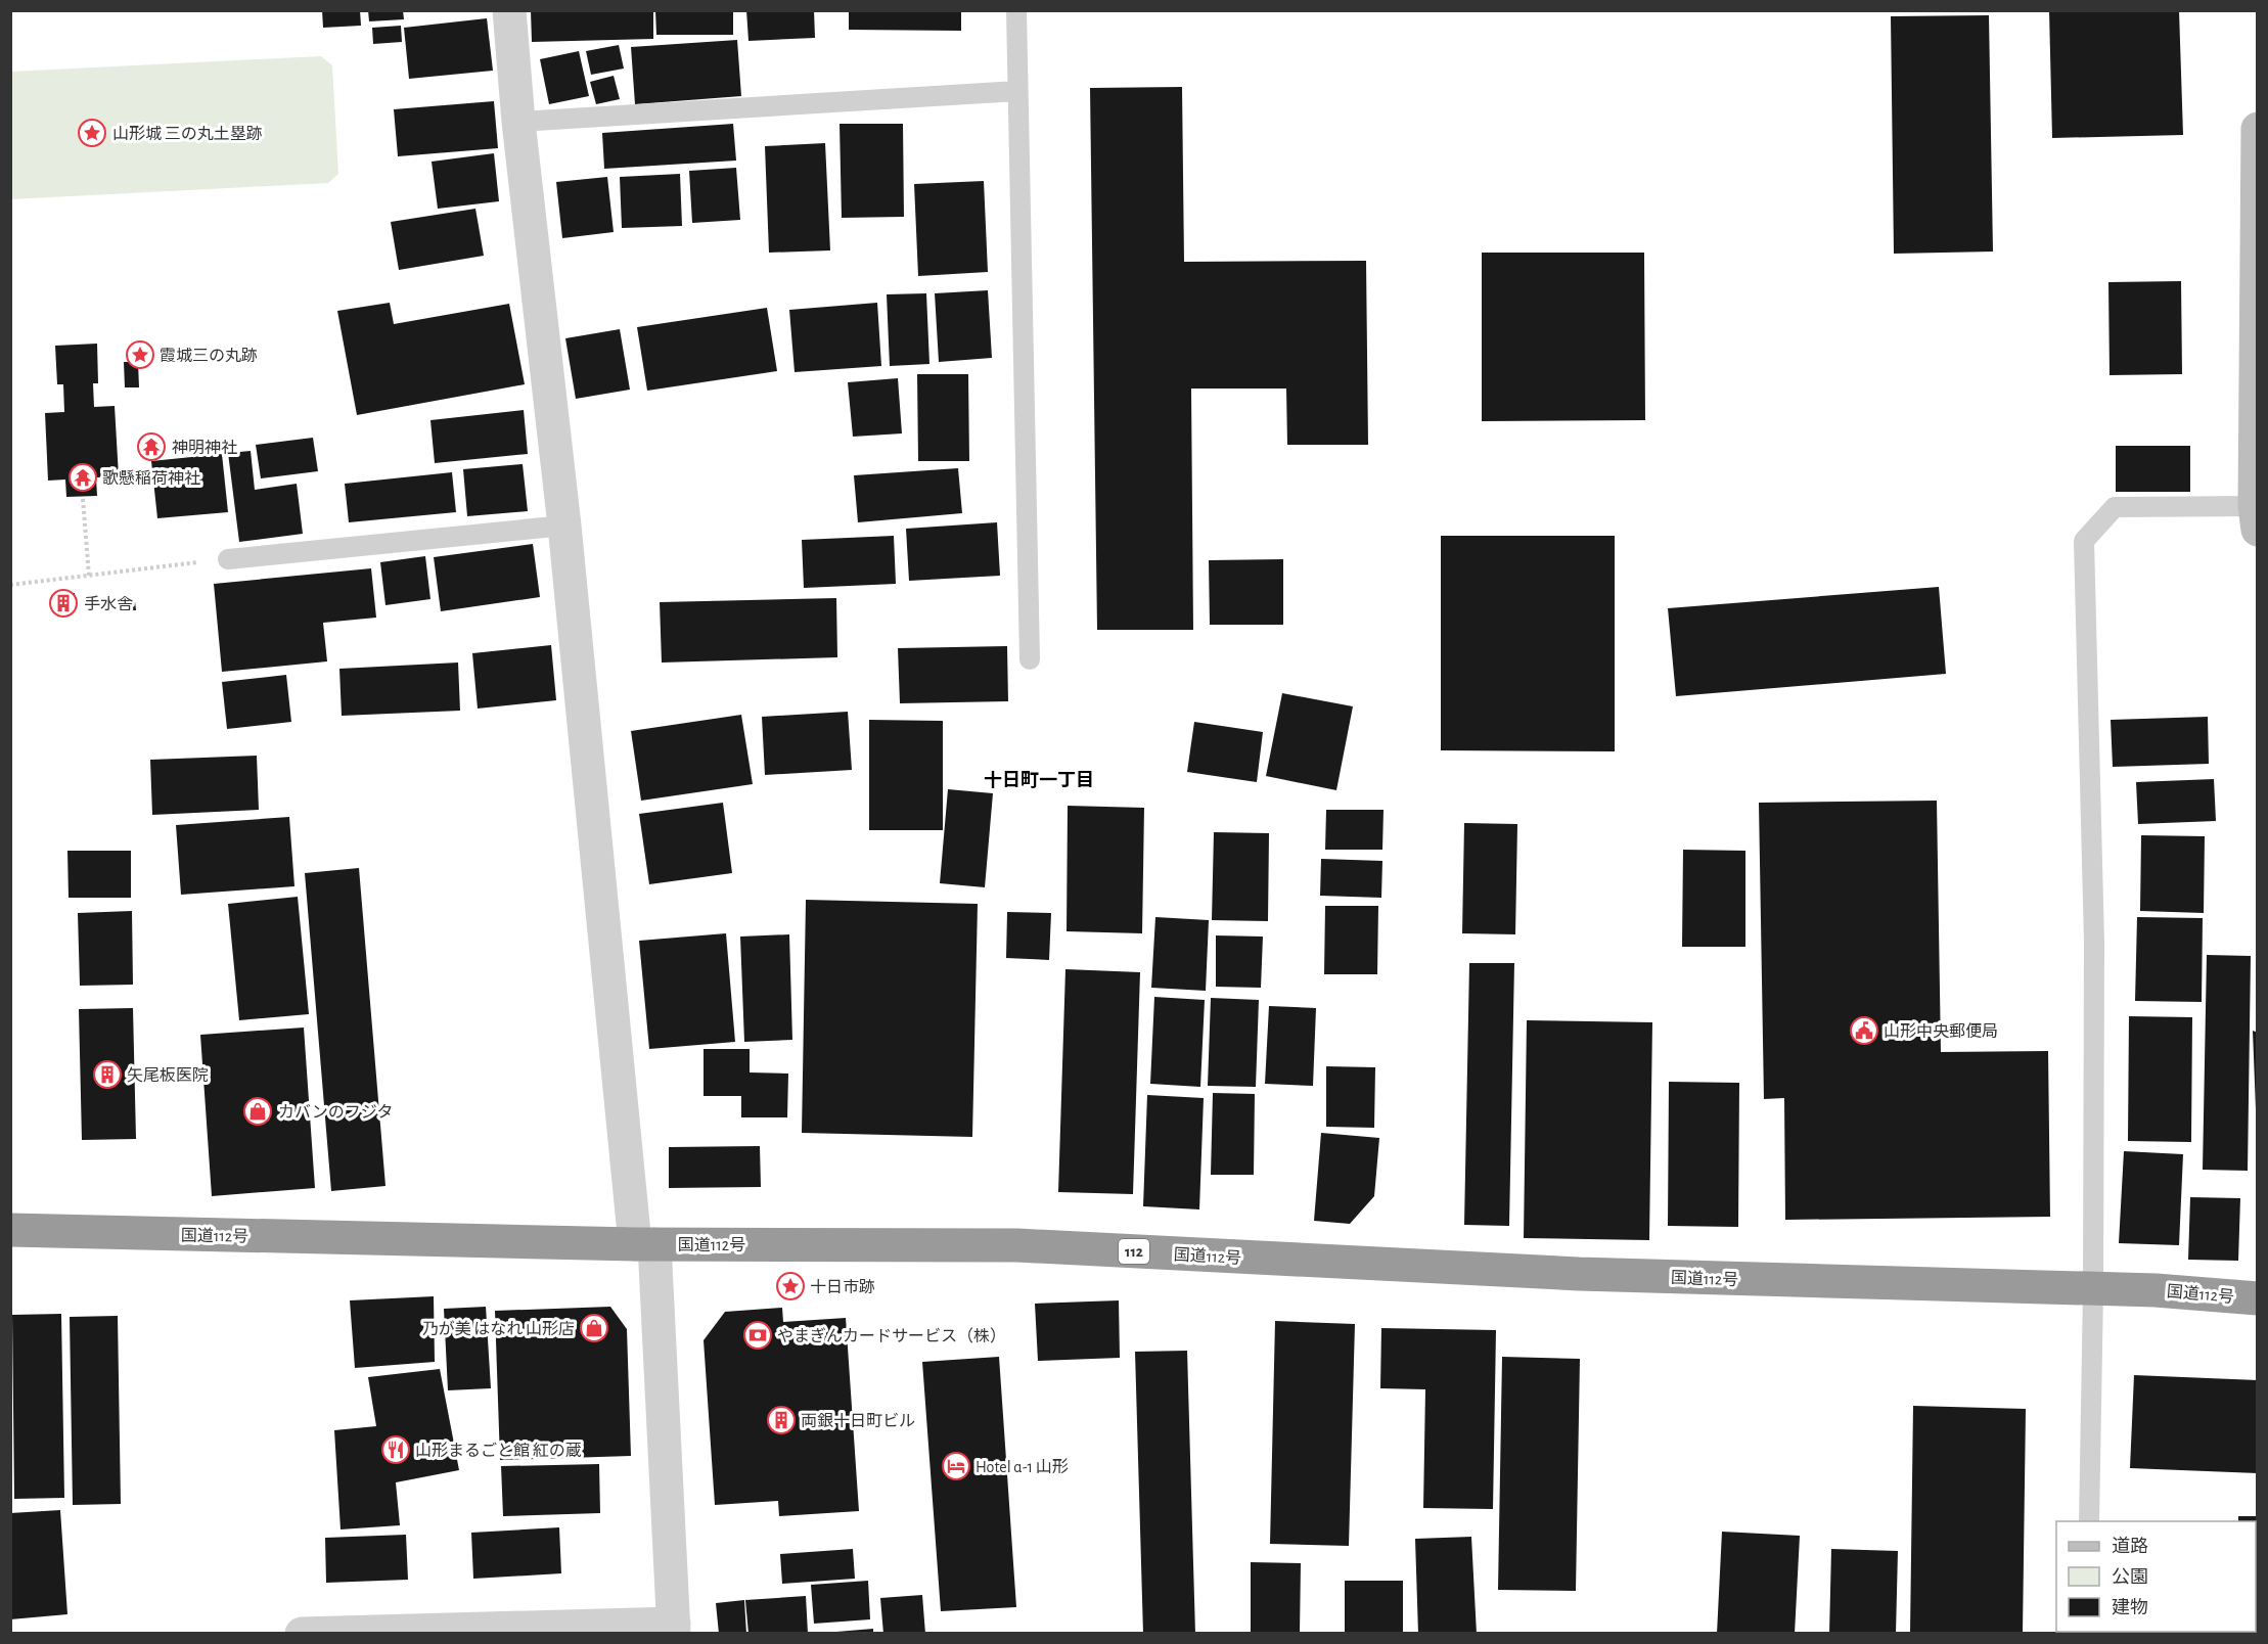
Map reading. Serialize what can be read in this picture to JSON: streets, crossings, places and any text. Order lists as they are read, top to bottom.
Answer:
{
  "streets": {
    "highway": ["国道112号", "112"]
  },
  "districts": ["十日町一丁目"],
  "places": {
    "place": ["山形城 三の丸土塁跡", "霞城三の丸跡", "十日市跡"],
    "temple": ["神明神社", "歌懸稲荷神社"],
    "building": ["手水舎", "矢尾板医院", "両銀十日町ビル"],
    "public building": ["山形中央郵便局"],
    "shop": ["カバンのフジタ", "乃が美 はなれ 山形店"],
    "bank": ["やまぎんカードサービス（株）"],
    "restaurant": ["山形まるごと館 紅の蔵"],
    "hotel": ["Hotel α-1 山形"]
  },
  "legend": ["道路", "公園", "建物"]
}
